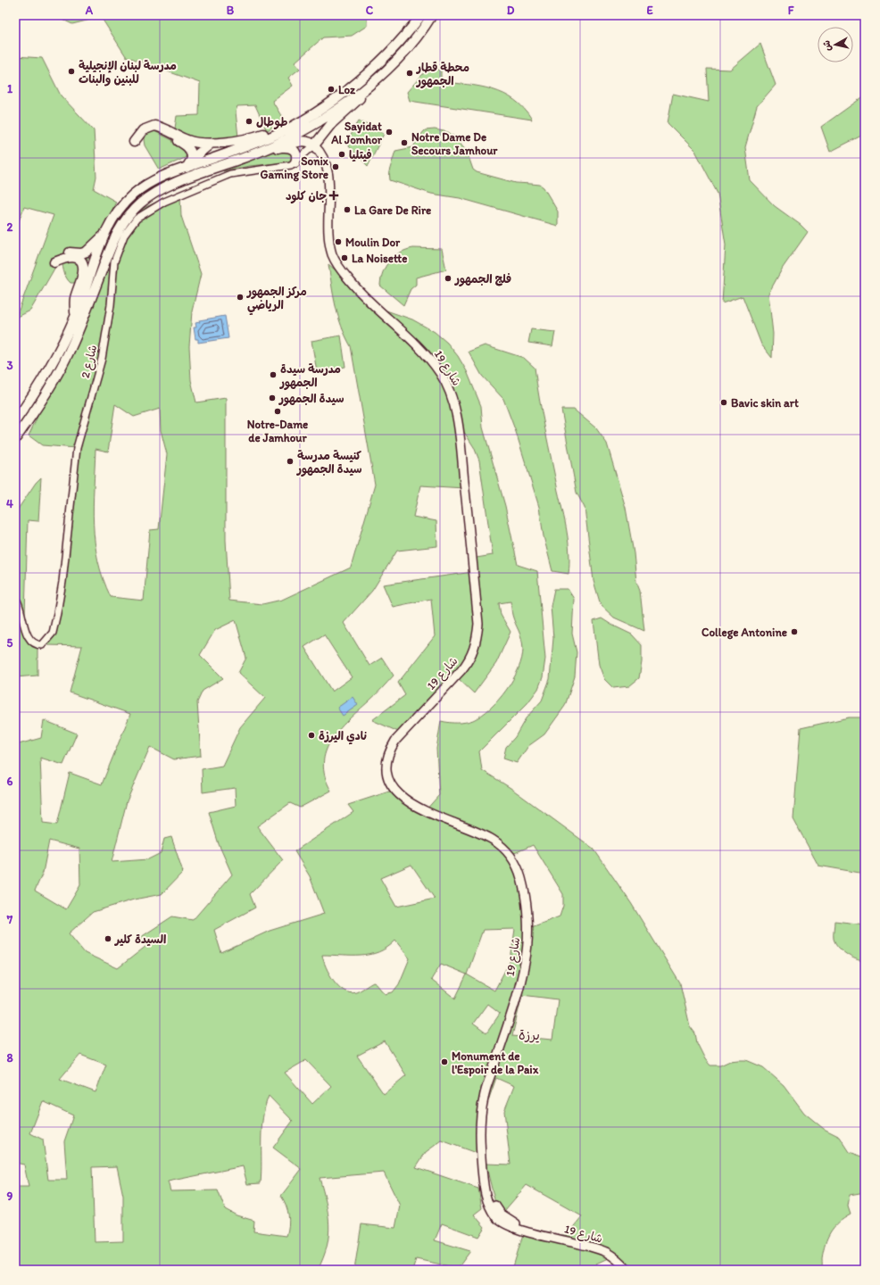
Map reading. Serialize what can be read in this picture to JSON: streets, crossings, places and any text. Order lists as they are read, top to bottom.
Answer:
{
  "streets": {
    "main road": ["شارع 19"],
    "street": ["شارع 2"]
  },
  "crossings": [
    ["شارع 2", "شارع 19"]
  ],
  "districts": ["يرزة"],
  "places": {
    "other": [
      "مدرسة لبنان الإنجيلية للبنين والبنات",
      "محطة قطار الجمهور",
      "Loz",
      "طوطال",
      "Sayidat Al Jomhor",
      "Notre Dame De Secours Jamhour",
      "فيتليا",
      "Sonix Gaming Store",
      "La Gare De Rire",
      "Moulin Dor",
      "La Noisette",
      "فلج الجمهور",
      "مركز الجمهور الرياضي",
      "مدرسة سيدة الجمهور",
      "سيدة الجمهور",
      "Bavic skin art",
      "Notre-Dame de Jamhour",
      "كنيسة مدرسة سيدة الجمهور",
      "College Antonine",
      "نادي اليرزة",
      "السيدة كلير",
      "Monument de l'Espoir de la Paix"
    ],
    "health": ["جان كلود"]
  },
  "north": "left",
  "grid": {
    "columns": [
      "A",
      "B",
      "C",
      "D",
      "E",
      "F"
    ],
    "rows": [
      "1",
      "2",
      "3",
      "4",
      "5",
      "6",
      "7",
      "8",
      "9"
    ]
  }
}
